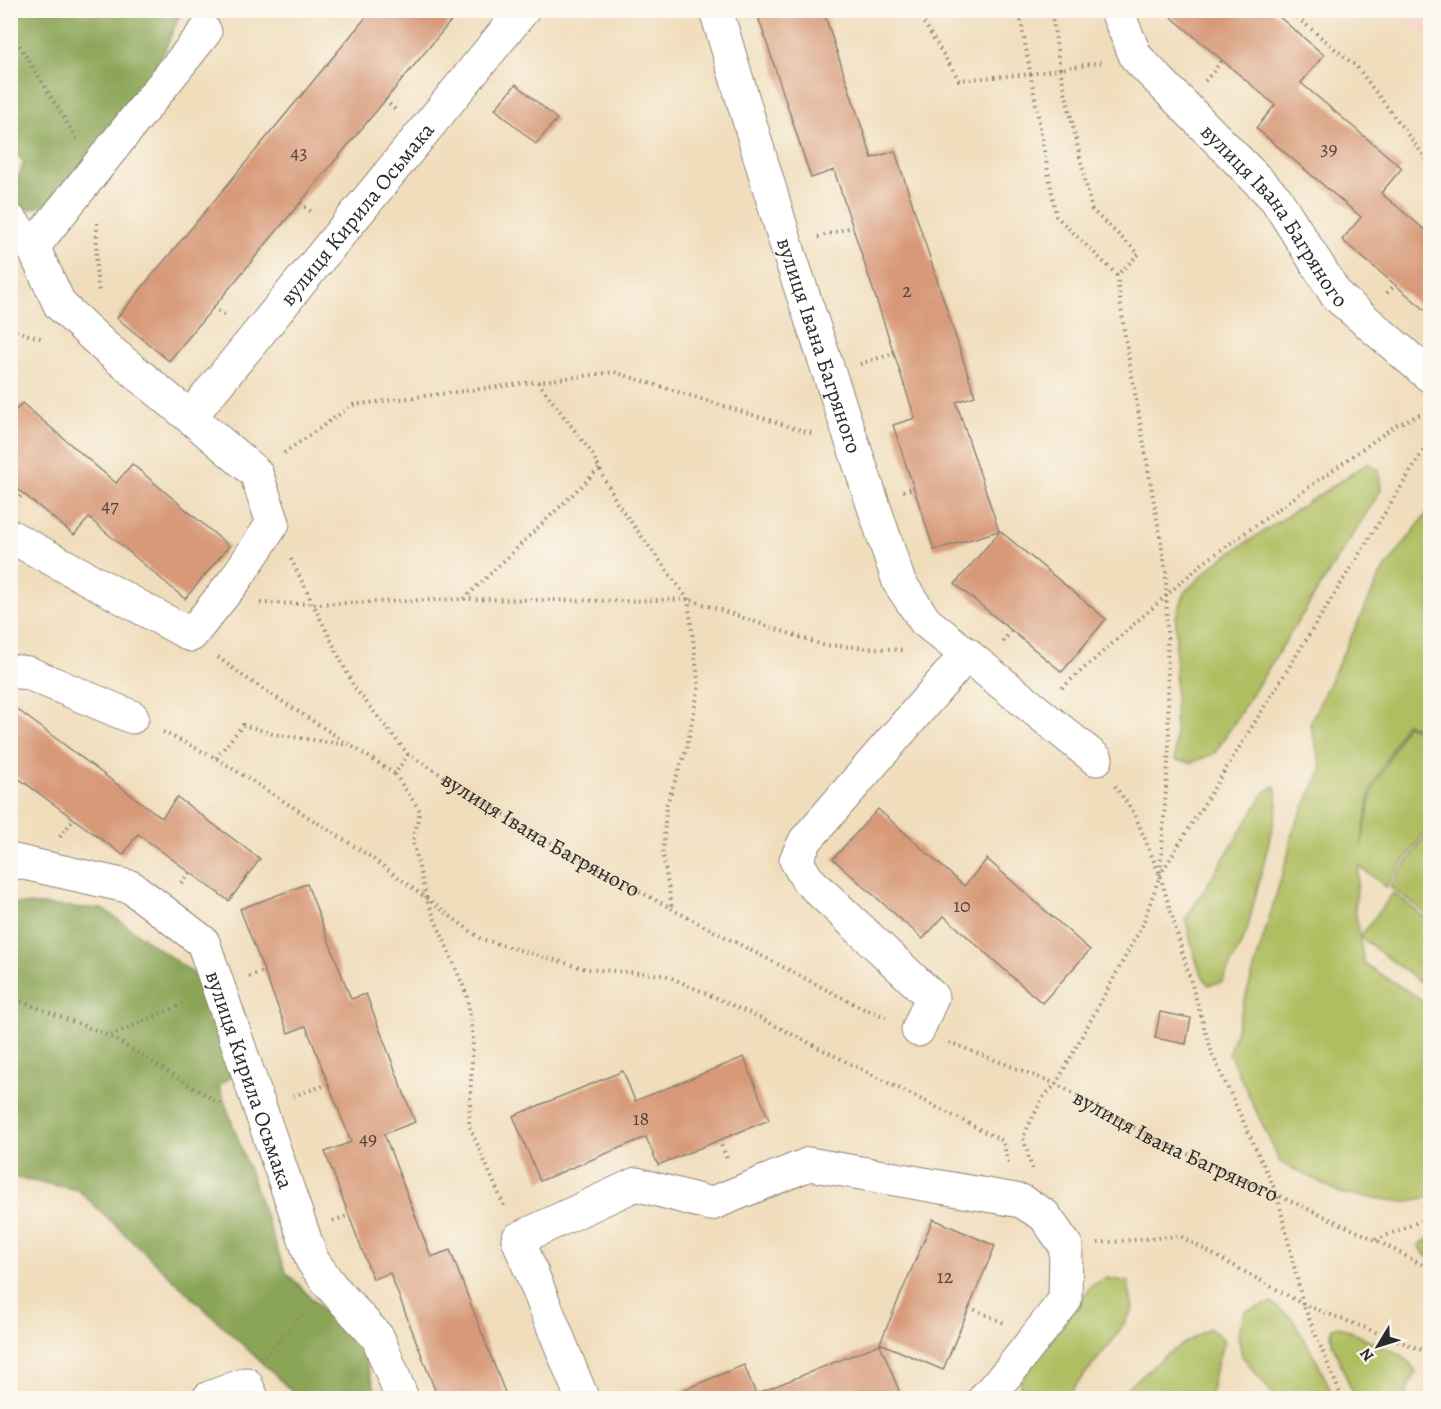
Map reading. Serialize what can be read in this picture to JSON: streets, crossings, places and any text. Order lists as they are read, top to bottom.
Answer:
{
  "streets": {
    "street": ["вулиця Кирила Осьмака", "вулиця Івана Багряного"]
  },
  "house_numbers": [
    "39",
    "43",
    "2",
    "47",
    "10",
    "18",
    "49",
    "12"
  ],
  "north": "bottom left"
}
